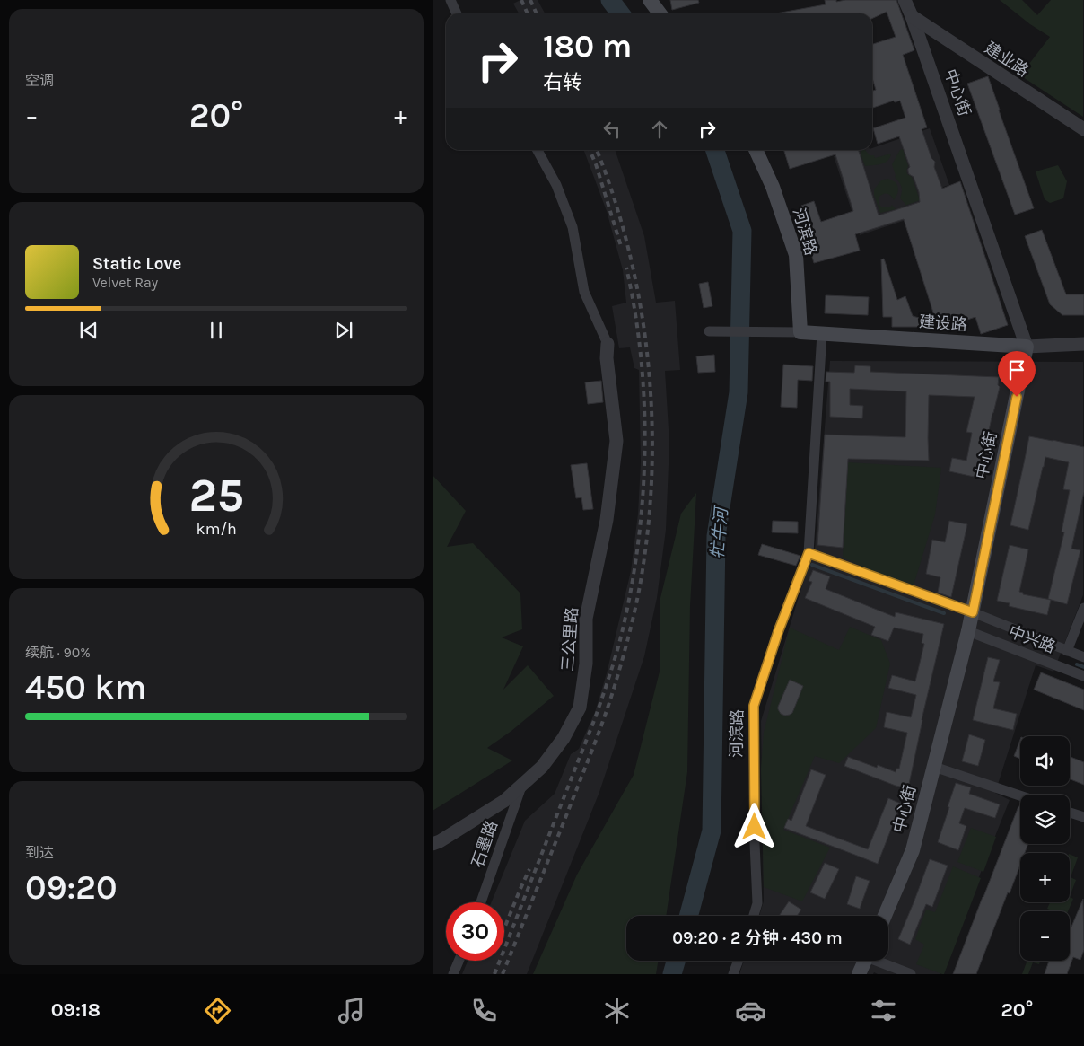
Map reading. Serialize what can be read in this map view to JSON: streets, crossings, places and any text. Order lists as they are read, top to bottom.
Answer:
{
  "streets": {
    "main road": ["中心街", "河滨路", "建设路"],
    "street": [
      "建业路",
      "三公里路",
      "中兴路",
      "石墨路"
    ]
  },
  "crossings": [
    ["建业路", "中心街"],
    ["中心街", "建设路"],
    ["中心街", "中兴路"],
    ["河滨路", "建设路"],
    ["三公里路", "石墨路"]
  ],
  "water": ["牤牛河"],
  "page": {
    "tile": [
      "空调",
      ["续航 · 90%", "450 km"],
      ["到达", "09:20"]
    ],
    "turn": ["180 m", "右转"],
    "heat": ["−", "20°", "+"],
    "song": ["Static Love", "Velvet Ray"],
    "map_buttons": ["+", "−"],
    "limit": "30",
    "trip": "09:20 · 2 分钟 · 430 m",
    "tabs": ["09:18", "20°"],
    "gauge": ["25", "km/h"]
  }
}
